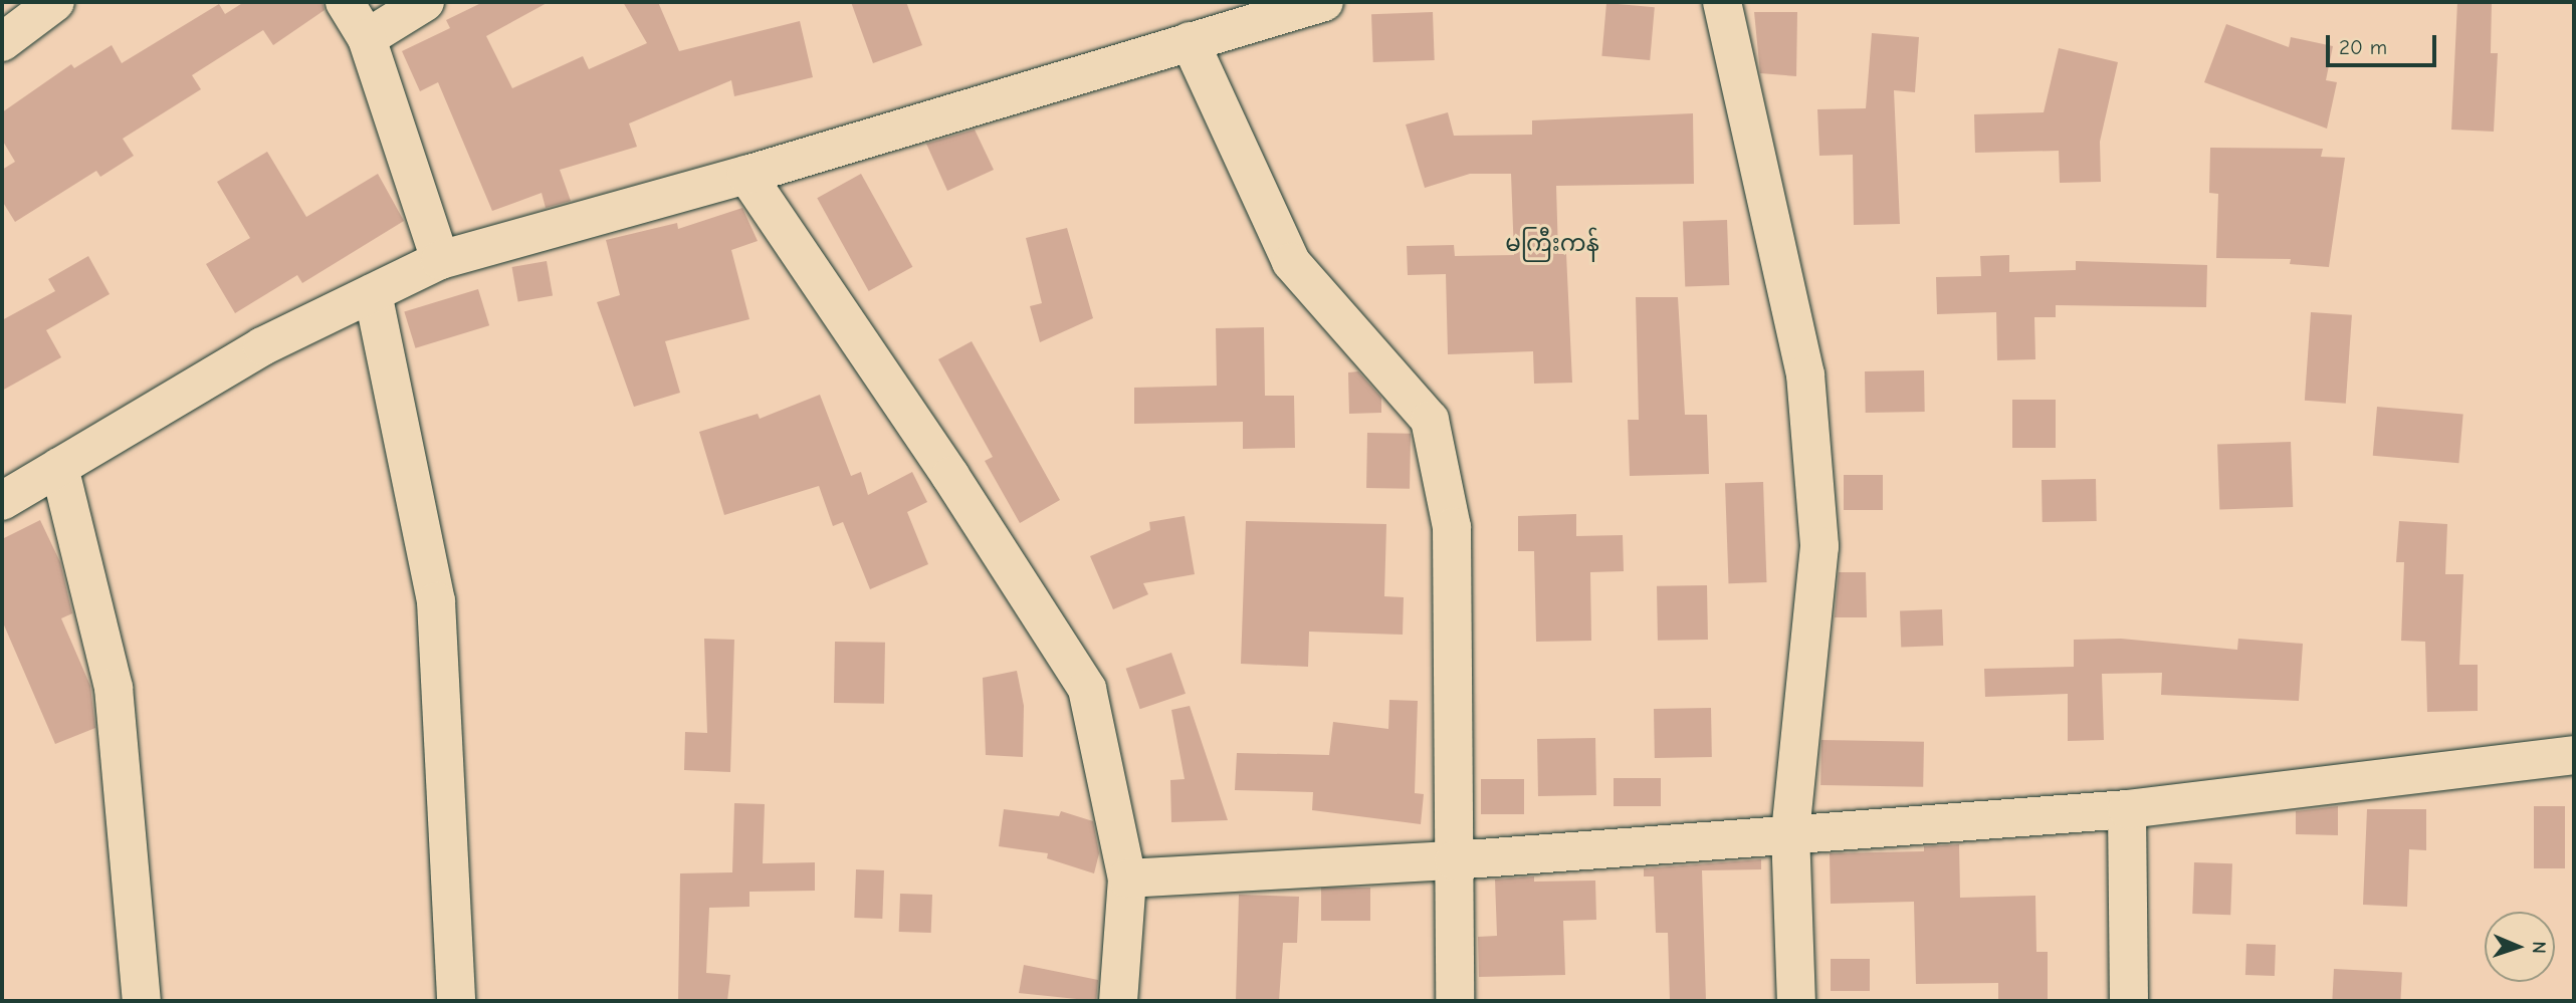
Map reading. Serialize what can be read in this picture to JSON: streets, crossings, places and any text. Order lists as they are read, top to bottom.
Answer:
{
  "districts": ["မကြီးကန်"],
  "scale_bar": "20 m",
  "north": "right"
}
